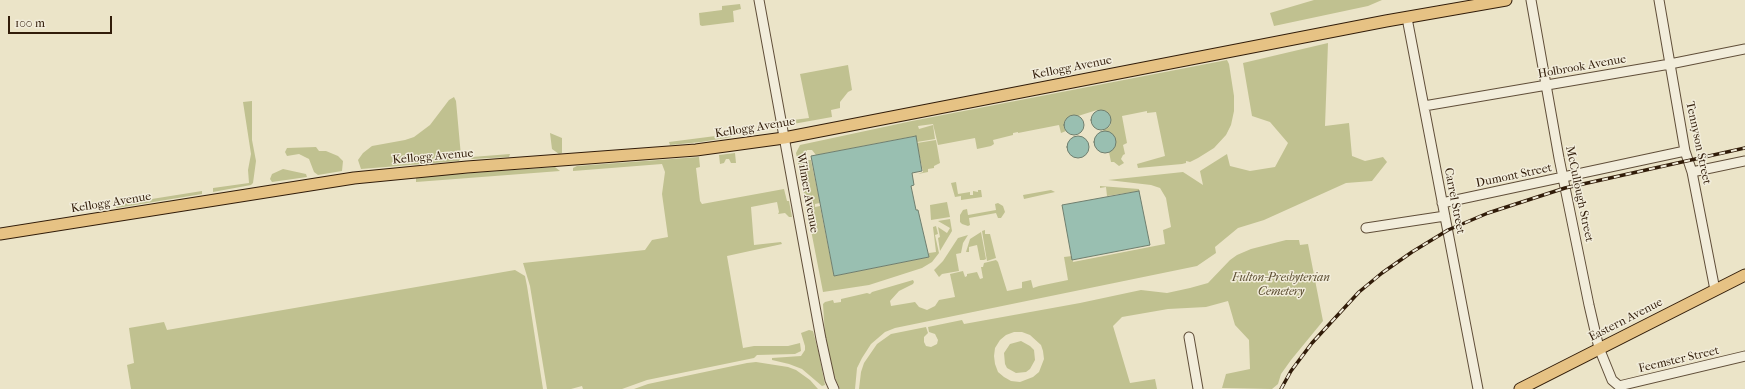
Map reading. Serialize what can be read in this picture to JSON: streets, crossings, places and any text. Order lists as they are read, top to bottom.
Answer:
{
  "streets": {
    "main road": ["Kellogg Avenue", "Eastern Avenue"],
    "street": [
      "Holbrook Avenue",
      "Tennyson Street",
      "Dumont Street",
      "Wilmer Avenue",
      "McCullough Street",
      "Carrel Street",
      "Feemster Street"
    ]
  },
  "crossings": [
    ["Holbrook Avenue", "Tennyson Street"],
    ["Holbrook Avenue", "McCullough Street"],
    ["Holbrook Avenue", "Carrel Street"],
    ["Kellogg Avenue", "Wilmer Avenue"],
    ["Kellogg Avenue", "Carrel Street"],
    ["Tennyson Street", "Dumont Street"],
    ["Tennyson Street", "Eastern Avenue"],
    ["Dumont Street", "McCullough Street"],
    ["Dumont Street", "Carrel Street"],
    ["McCullough Street", "Eastern Avenue"],
    ["McCullough Street", "Feemster Street"]
  ],
  "parks": ["Fulton-Presbyterian Cemetery"],
  "scale_bar": "100 m"
}
